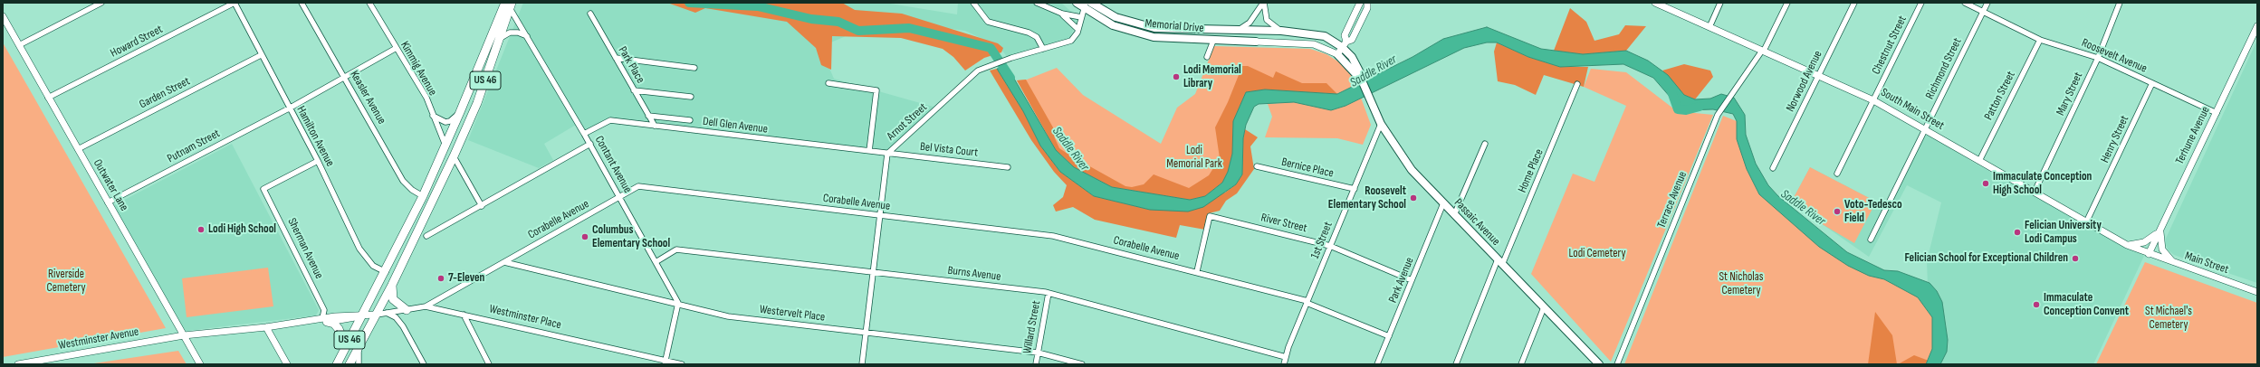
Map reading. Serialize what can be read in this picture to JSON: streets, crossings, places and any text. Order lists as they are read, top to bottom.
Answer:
{
  "streets": {
    "highway": ["US 46"],
    "main road": ["Memorial Drive", "Passaic Avenue"],
    "street": [
      "Howard Street",
      "Chestnut Street",
      "Roosevelt Avenue",
      "Park Place",
      "Kimmig Avenue",
      "Richmond Street",
      "Norwood Avenue",
      "Garden Street",
      "Mary Street",
      "Patton Street",
      "Keasler Avenue",
      "South Main Street",
      "Arnot Street",
      "Dell Glen Avenue",
      "Terhune Avenue",
      "Hamilton Avenue",
      "Henry Street",
      "Putnam Street",
      "Bel Vista Court",
      "Contant Avenue",
      "Bernice Place",
      "Home Place",
      "Outwater Lane",
      "Terrace Avenue",
      "Corabelle Avenue",
      "River Street",
      "1st Street",
      "Sherman Avenue",
      "Main Street",
      "Burns Avenue",
      "Park Avenue",
      "Westervelt Place",
      "Westminster Place",
      "Willard Street",
      "Westminster Avenue"
    ]
  },
  "crossings": [
    ["Memorial Drive", "Arnot Street"],
    ["Memorial Drive", "Passaic Avenue"],
    ["Howard Street", "Hamilton Avenue"],
    ["Howard Street", "Outwater Lane"],
    ["Chestnut Street", "South Main Street"],
    ["Roosevelt Avenue", "Richmond Street"],
    ["Roosevelt Avenue", "Mary Street"],
    ["Roosevelt Avenue", "Patton Street"],
    ["Roosevelt Avenue", "Terhune Avenue"],
    ["Roosevelt Avenue", "Henry Street"],
    ["Park Place", "Dell Glen Avenue"],
    ["Kimmig Avenue", "US 46"],
    ["Kimmig Avenue", "Putnam Street"],
    ["Richmond Street", "South Main Street"],
    ["US 46", "Keasler Avenue"],
    ["US 46", "Hamilton Avenue"],
    ["US 46", "Contant Avenue"],
    ["US 46", "Westminster Place"],
    ["Norwood Avenue", "South Main Street"],
    ["Garden Street", "Hamilton Avenue"],
    ["Garden Street", "Outwater Lane"],
    ["Mary Street", "South Main Street"],
    ["Patton Street", "South Main Street"],
    ["Keasler Avenue", "Putnam Street"],
    ["South Main Street", "Terhune Avenue"],
    ["South Main Street", "Henry Street"],
    ["South Main Street", "Terrace Avenue"],
    ["South Main Street", "Main Street"],
    ["Arnot Street", "Dell Glen Avenue"],
    ["Arnot Street", "Bel Vista Court"],
    ["Arnot Street", "Corabelle Avenue"],
    ["Arnot Street", "Burns Avenue"],
    ["Arnot Street", "Westervelt Place"],
    ["Dell Glen Avenue", "Bel Vista Court"],
    ["Dell Glen Avenue", "Contant Avenue"],
    ["Terhune Avenue", "Main Street"],
    ["Hamilton Avenue", "Putnam Street"],
    ["Hamilton Avenue", "Sherman Avenue"],
    ["Putnam Street", "Outwater Lane"],
    ["Contant Avenue", "Corabelle Avenue"],
    ["Contant Avenue", "Burns Avenue"],
    ["Contant Avenue", "Westervelt Place"],
    ["Bernice Place", "1st Street"],
    ["Home Place", "Passaic Avenue"],
    ["Outwater Lane", "Westminster Place"],
    ["Outwater Lane", "Westminster Avenue"],
    ["Corabelle Avenue", "River Street"],
    ["Corabelle Avenue", "1st Street"],
    ["Corabelle Avenue", "Park Avenue"],
    ["Corabelle Avenue", "Westervelt Place"],
    ["Corabelle Avenue", "Westminster Place"],
    ["Passaic Avenue", "1st Street"],
    ["Passaic Avenue", "Park Avenue"],
    ["River Street", "1st Street"],
    ["River Street", "Park Avenue"],
    ["1st Street", "Burns Avenue"],
    ["Sherman Avenue", "Westminster Place"],
    ["Burns Avenue", "Willard Street"],
    ["Westervelt Place", "Willard Street"],
    ["Westminster Place", "Westminster Avenue"]
  ],
  "water": ["Saddle River"],
  "parks": [
    "Lodi Memorial Park",
    "Lodi Cemetery",
    "Riverside Cemetery",
    "St Nicholas Cemetery",
    "St Michael's Cemetery"
  ],
  "places": [
    "Lodi Memorial Library",
    "Immaculate Conception High School",
    "Roosevelt Elementary School",
    "Voto-Tedesco Field",
    "Lodi High School",
    "Felician University Lodi Campus",
    "Columbus Elementary School",
    "Felician School for Exceptional Children",
    "7-Eleven",
    "Immaculate Conception Convent"
  ]
}
